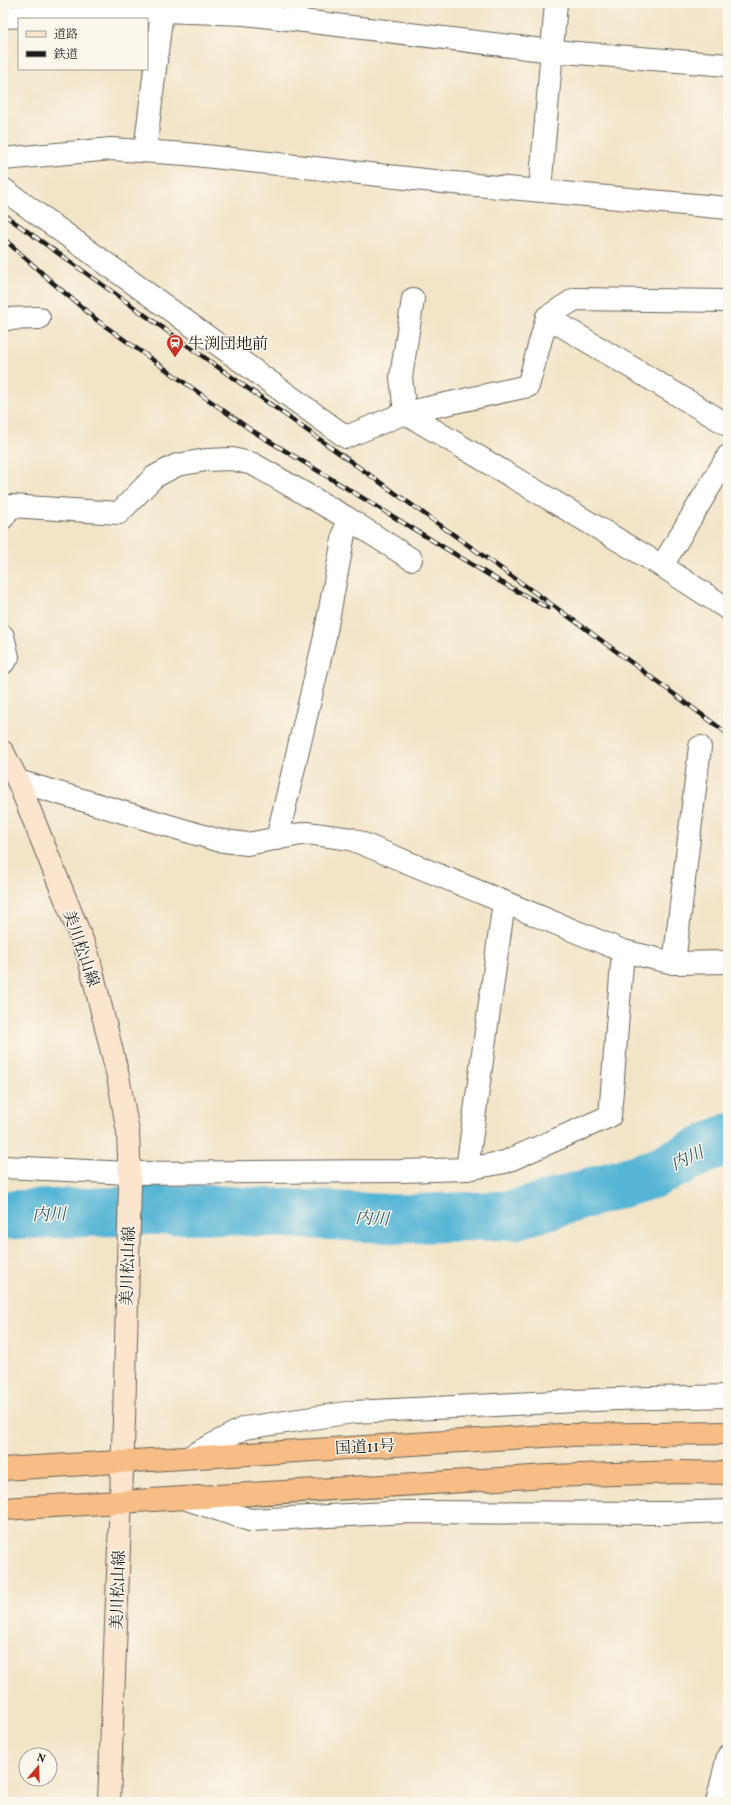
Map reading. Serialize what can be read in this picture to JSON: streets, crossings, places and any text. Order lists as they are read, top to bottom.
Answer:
{
  "streets": {
    "highway": ["国道11号"],
    "main road": ["美川松山線"]
  },
  "crossings": [
    ["美川松山線", "国道11号"]
  ],
  "water": ["内川"],
  "places": {
    "station": ["牛渕団地前"]
  },
  "legend": ["道路", "鉄道"],
  "north": "top"
}
